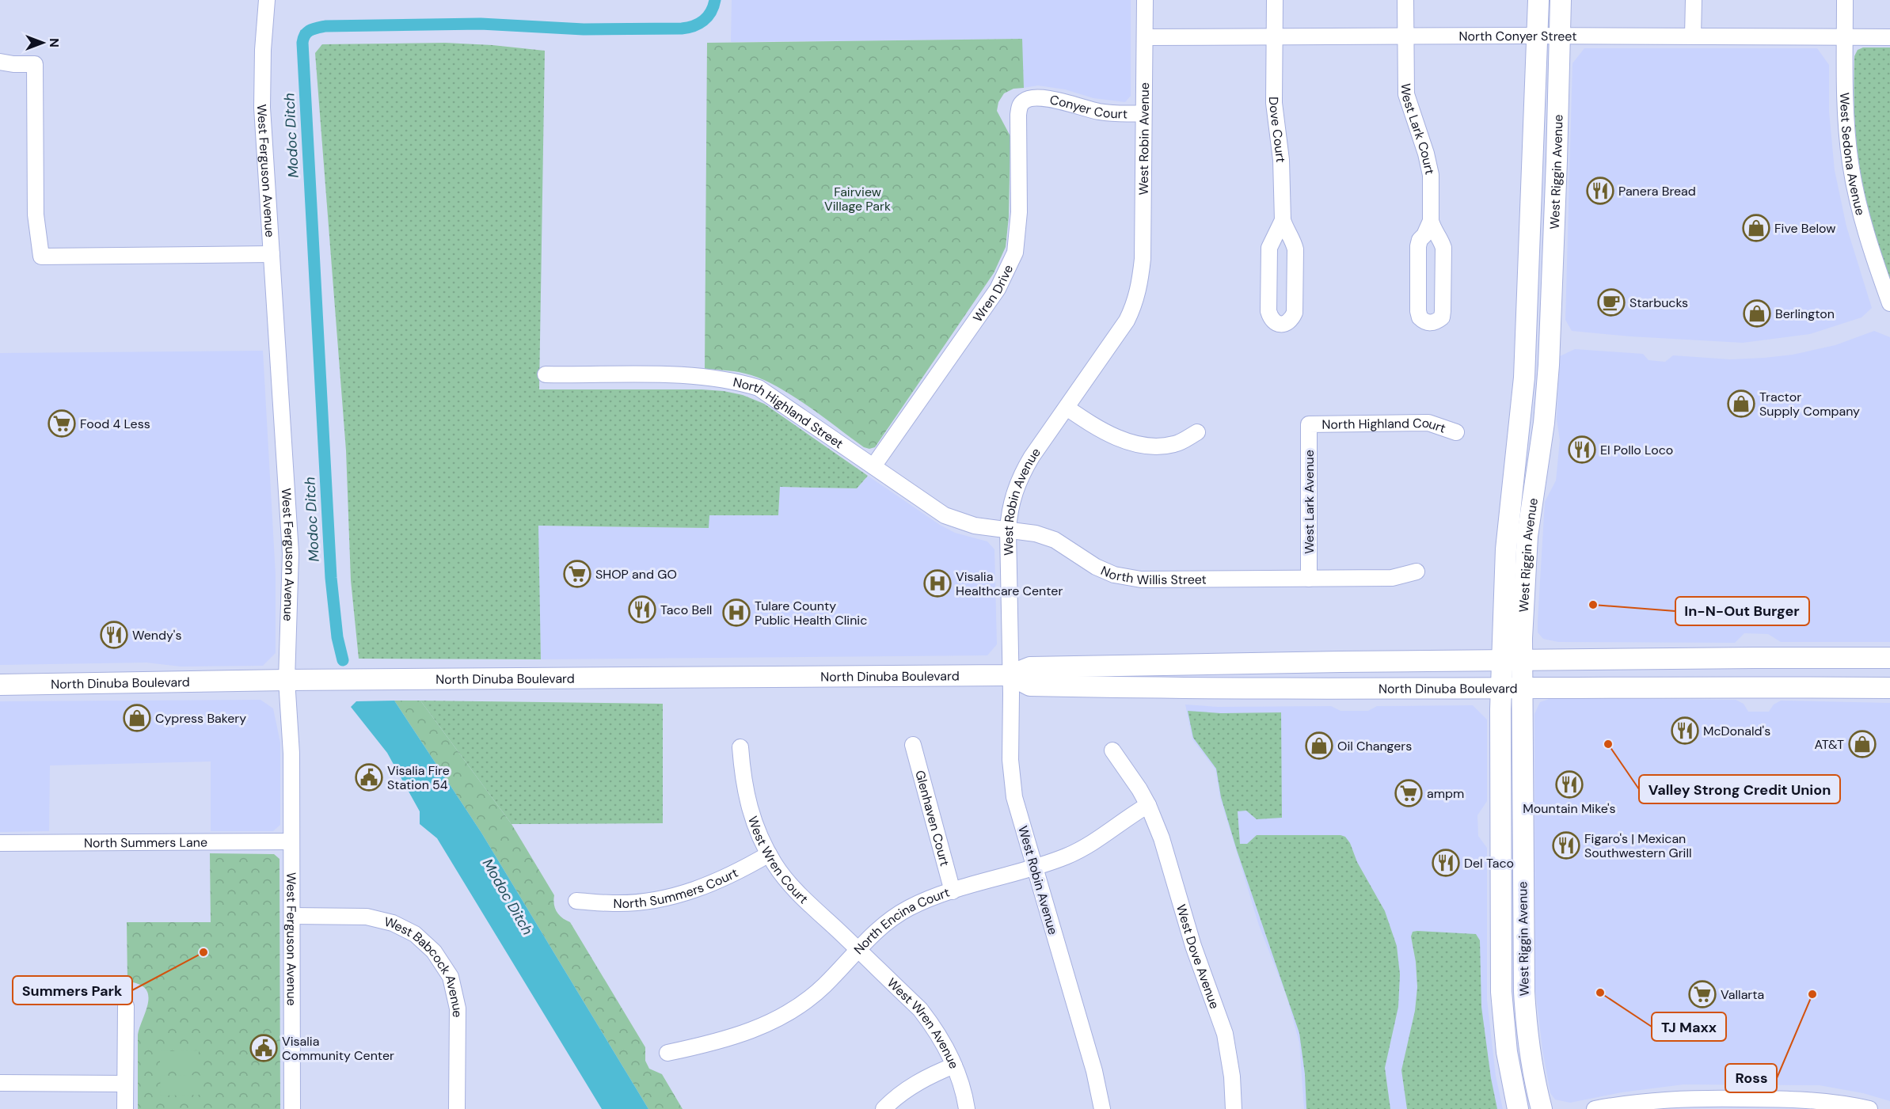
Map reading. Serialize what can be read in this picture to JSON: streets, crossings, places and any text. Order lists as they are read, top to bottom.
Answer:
{
  "streets": {
    "main road": ["West Riggin Avenue", "North Dinuba Boulevard"],
    "street": [
      "North Conyer Street",
      "Conyer Court",
      "Dove Court",
      "West Lark Court",
      "West Robin Avenue",
      "West Sedona Avenue",
      "West Ferguson Avenue",
      "Wren Drive",
      "North Highland Street",
      "North Highland Court",
      "West Lark Avenue",
      "North Willis Street",
      "Glenhaven Court",
      "North Summers Lane",
      "West Wren Court",
      "North Summers Court",
      "North Encina Court",
      "West Dove Avenue",
      "West Babcock Avenue",
      "West Wren Avenue"
    ]
  },
  "crossings": [
    ["North Conyer Street", "Dove Court"],
    ["North Conyer Street", "West Lark Court"],
    ["North Conyer Street", "West Robin Avenue"],
    ["North Conyer Street", "West Sedona Avenue"],
    ["North Conyer Street", "West Riggin Avenue"],
    ["Conyer Court", "West Robin Avenue"],
    ["Conyer Court", "Wren Drive"],
    ["West Robin Avenue", "North Highland Street"],
    ["West Robin Avenue", "North Willis Street"],
    ["West Robin Avenue", "North Dinuba Boulevard"],
    ["West Robin Avenue", "North Encina Court"],
    ["West Ferguson Avenue", "North Dinuba Boulevard"],
    ["West Ferguson Avenue", "North Summers Lane"],
    ["West Ferguson Avenue", "West Babcock Avenue"],
    ["West Riggin Avenue", "North Dinuba Boulevard"],
    ["Wren Drive", "North Highland Street"],
    ["North Highland Street", "North Willis Street"],
    ["North Highland Court", "West Lark Avenue"],
    ["West Lark Avenue", "North Willis Street"],
    ["Glenhaven Court", "North Encina Court"],
    ["West Wren Court", "North Summers Court"],
    ["West Wren Court", "North Encina Court"],
    ["West Wren Court", "West Wren Avenue"],
    ["North Encina Court", "West Dove Avenue"],
    ["North Encina Court", "West Wren Avenue"]
  ],
  "water": ["Modoc Ditch"],
  "parks": ["Fairview Village Park"],
  "places": {
    "restaurant": [
      "Panera Bread",
      "El Pollo Loco",
      "Taco Bell",
      "Wendy's",
      "McDonald's",
      "Mountain Mike's",
      "Figaro's | Mexican Southwestern Grill",
      "Del Taco"
    ],
    "shop": [
      "Five Below",
      "Berlington",
      "Tractor Supply Company",
      "Cypress Bakery",
      "AT&T",
      "Oil Changers"
    ],
    "cafe": ["Starbucks"],
    "supermarket": [
      "Food 4 Less",
      "SHOP and GO",
      "ampm",
      "Vallarta"
    ],
    "hospital": ["Visalia Healthcare Center", "Tulare County Public Health Clinic"],
    "other": [
      "In-N-Out Burger",
      "Valley Strong Credit Union",
      "Summers Park",
      "TJ Maxx",
      "Ross"
    ],
    "public building": ["Visalia Fire Station 54", "Visalia Community Center"]
  },
  "north": "right"
}
